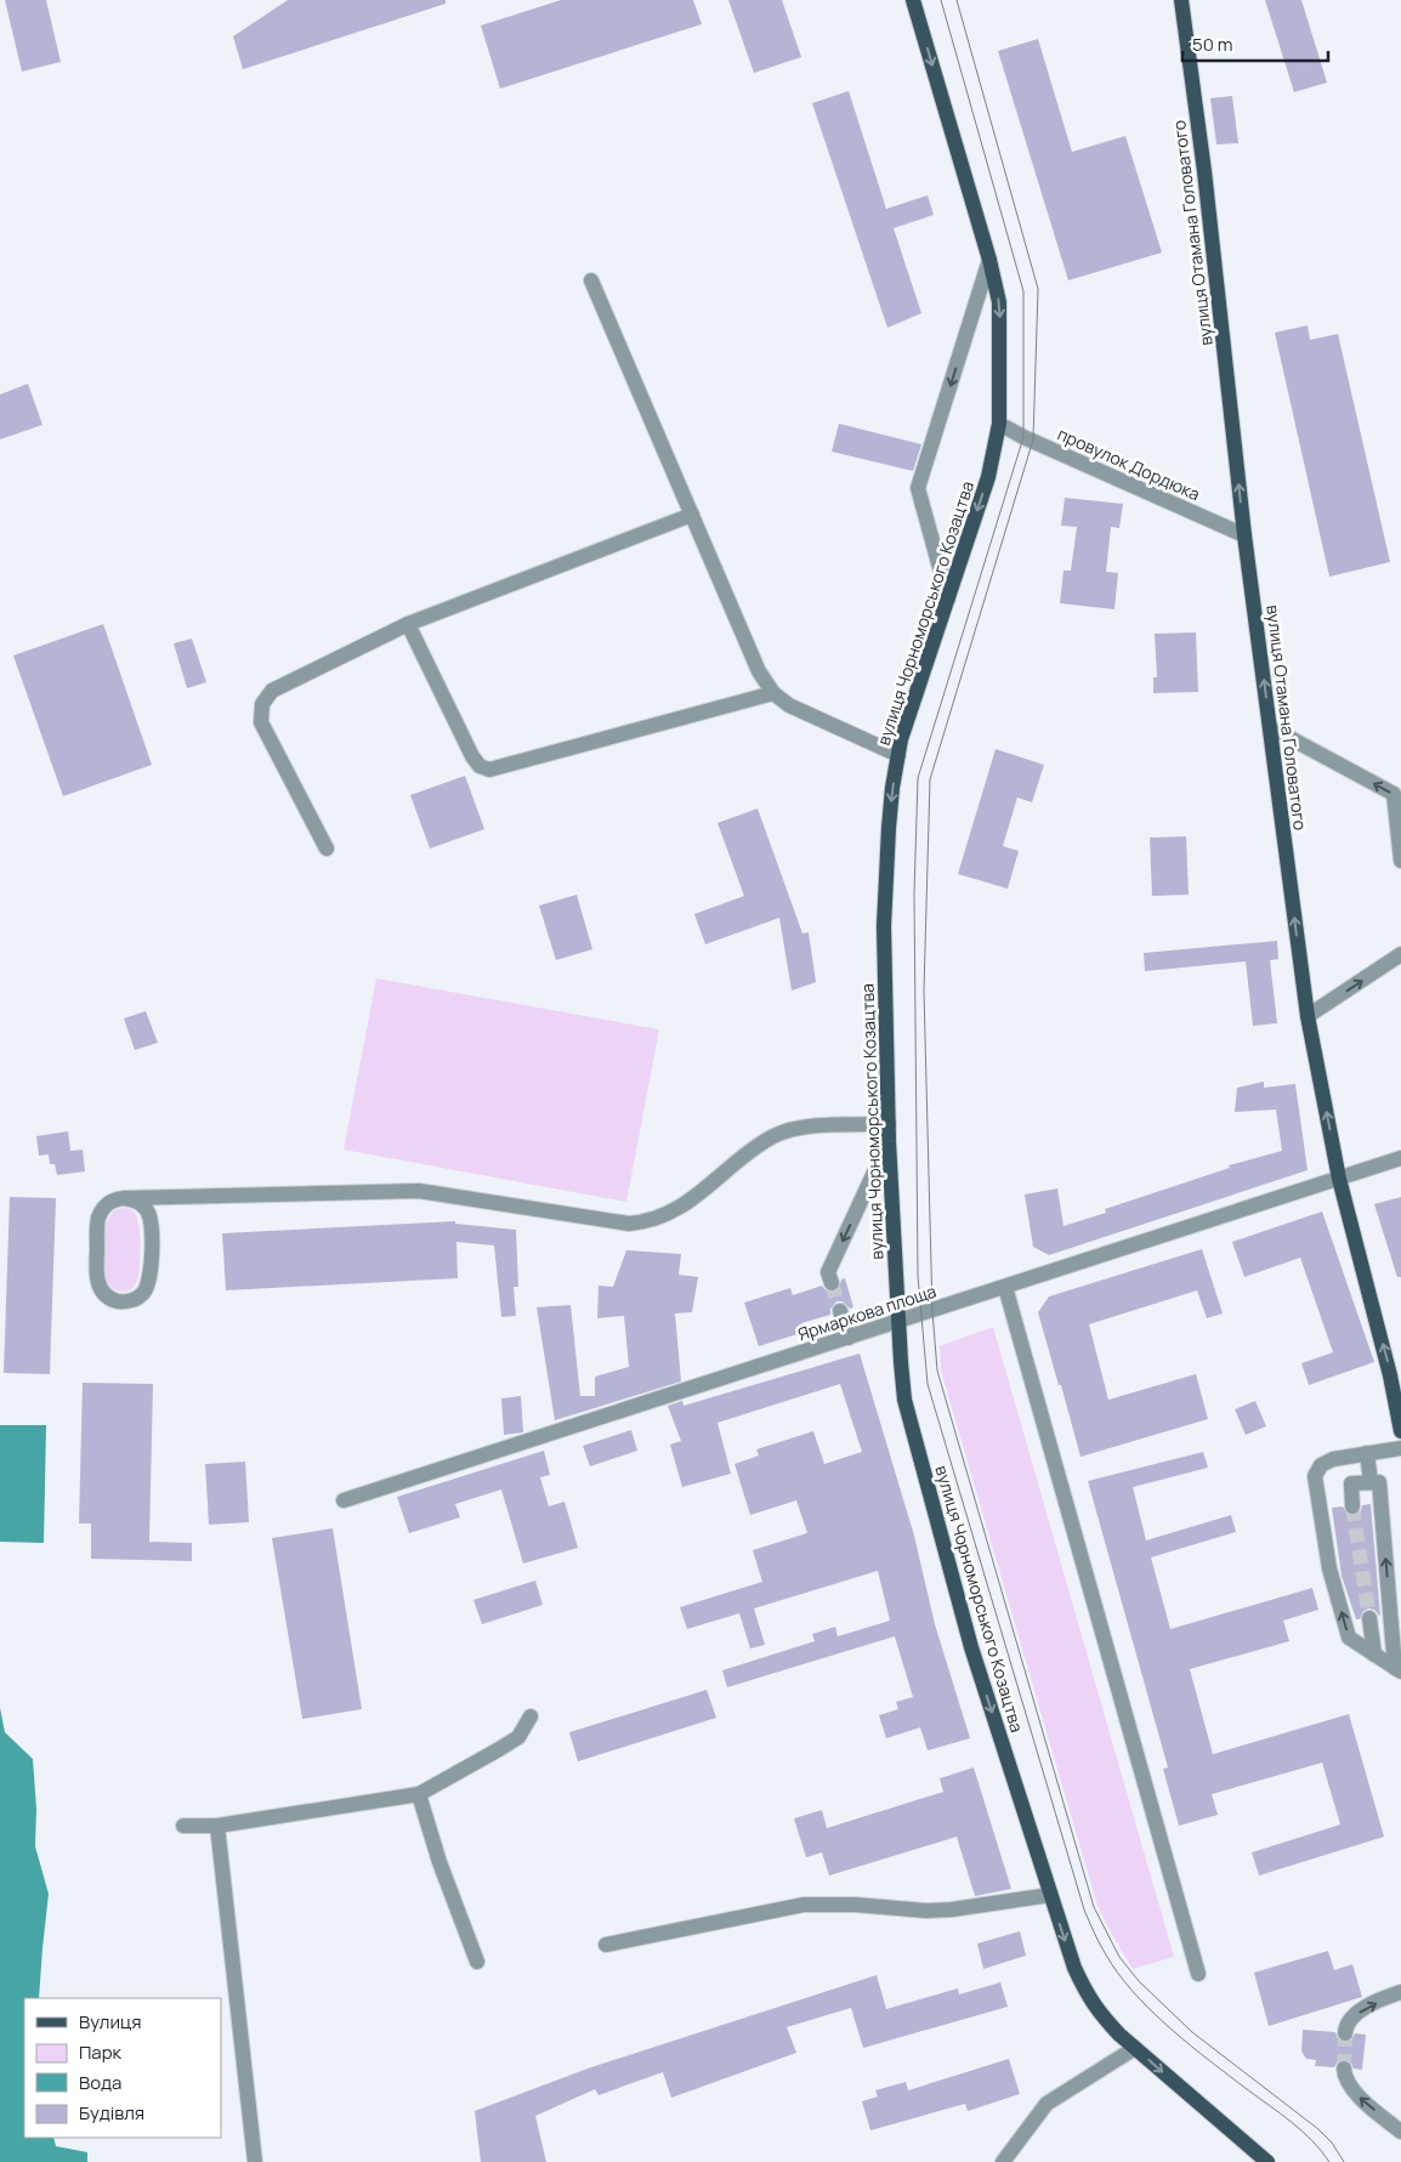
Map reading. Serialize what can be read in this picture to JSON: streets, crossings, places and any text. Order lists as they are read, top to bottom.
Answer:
{
  "streets": {
    "main road": ["вулиця Отамана Головатого", "вулиця Чорноморського Козацтва"],
    "street": ["провулок Дордюка", "Ярмаркова площа"]
  },
  "crossings": [
    ["вулиця Отамана Головатого", "провулок Дордюка"],
    ["вулиця Отамана Головатого", "Ярмаркова площа"],
    ["провулок Дордюка", "вулиця Чорноморського Козацтва"],
    ["вулиця Чорноморського Козацтва", "Ярмаркова площа"]
  ],
  "one_way": ["вулиця Отамана Головатого", "вулиця Чорноморського Козацтва"],
  "legend": [
    "Вулиця",
    "Парк",
    "Вода",
    "Будівля"
  ],
  "scale_bar": "50 m"
}
